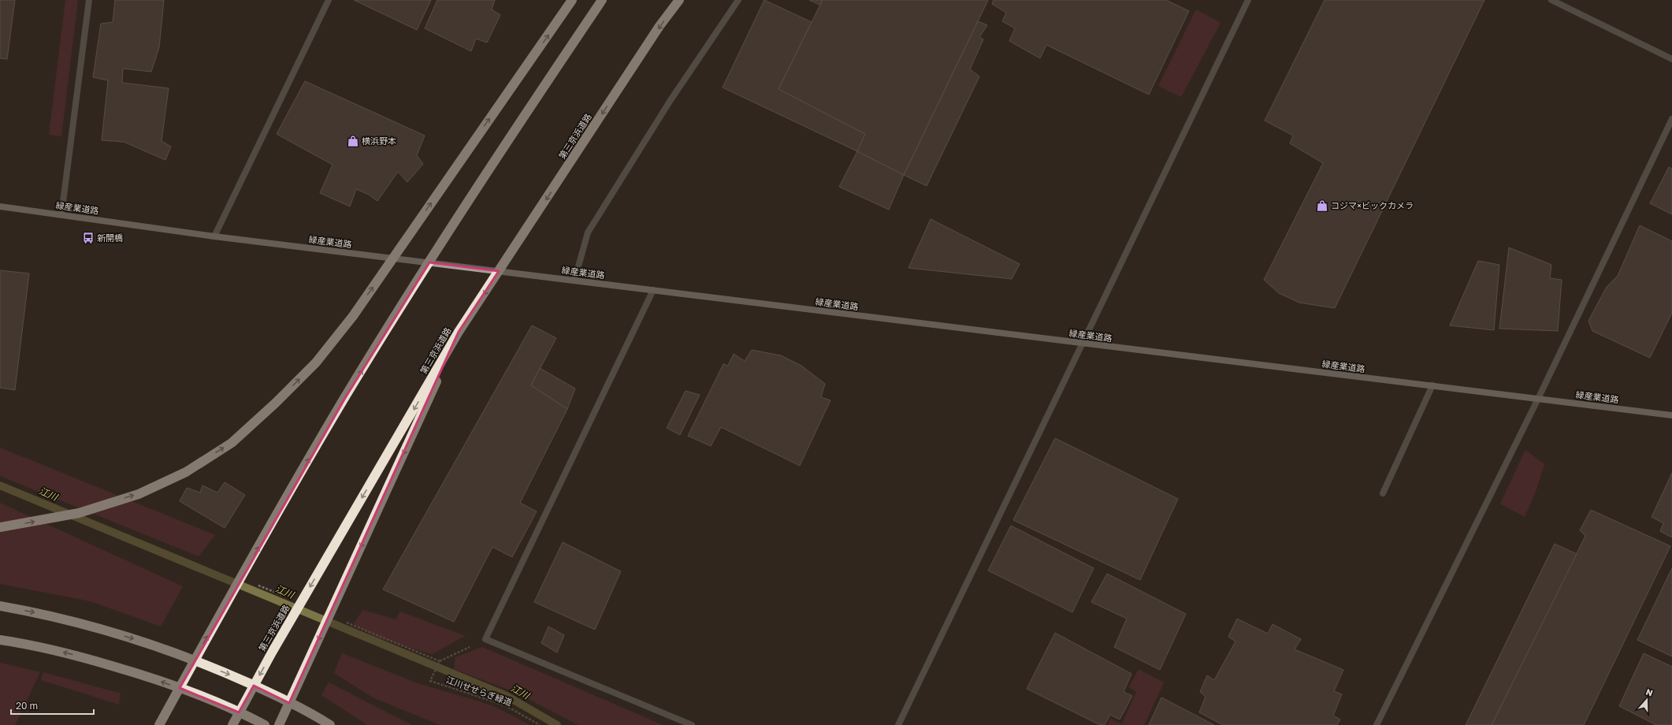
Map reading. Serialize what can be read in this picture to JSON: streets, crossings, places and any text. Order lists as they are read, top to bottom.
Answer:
{
  "streets": {
    "highway": ["第三京浜道路"],
    "main road": ["緑産業道路"],
    "path": ["江川せせらぎ緑道"]
  },
  "water": ["江川"],
  "places": {
    "shop": ["横浜野本", "コジマ×ビックカメラ"],
    "bus stop": ["新開橋"]
  },
  "scale_bar": "20 m",
  "north": "top"
}
